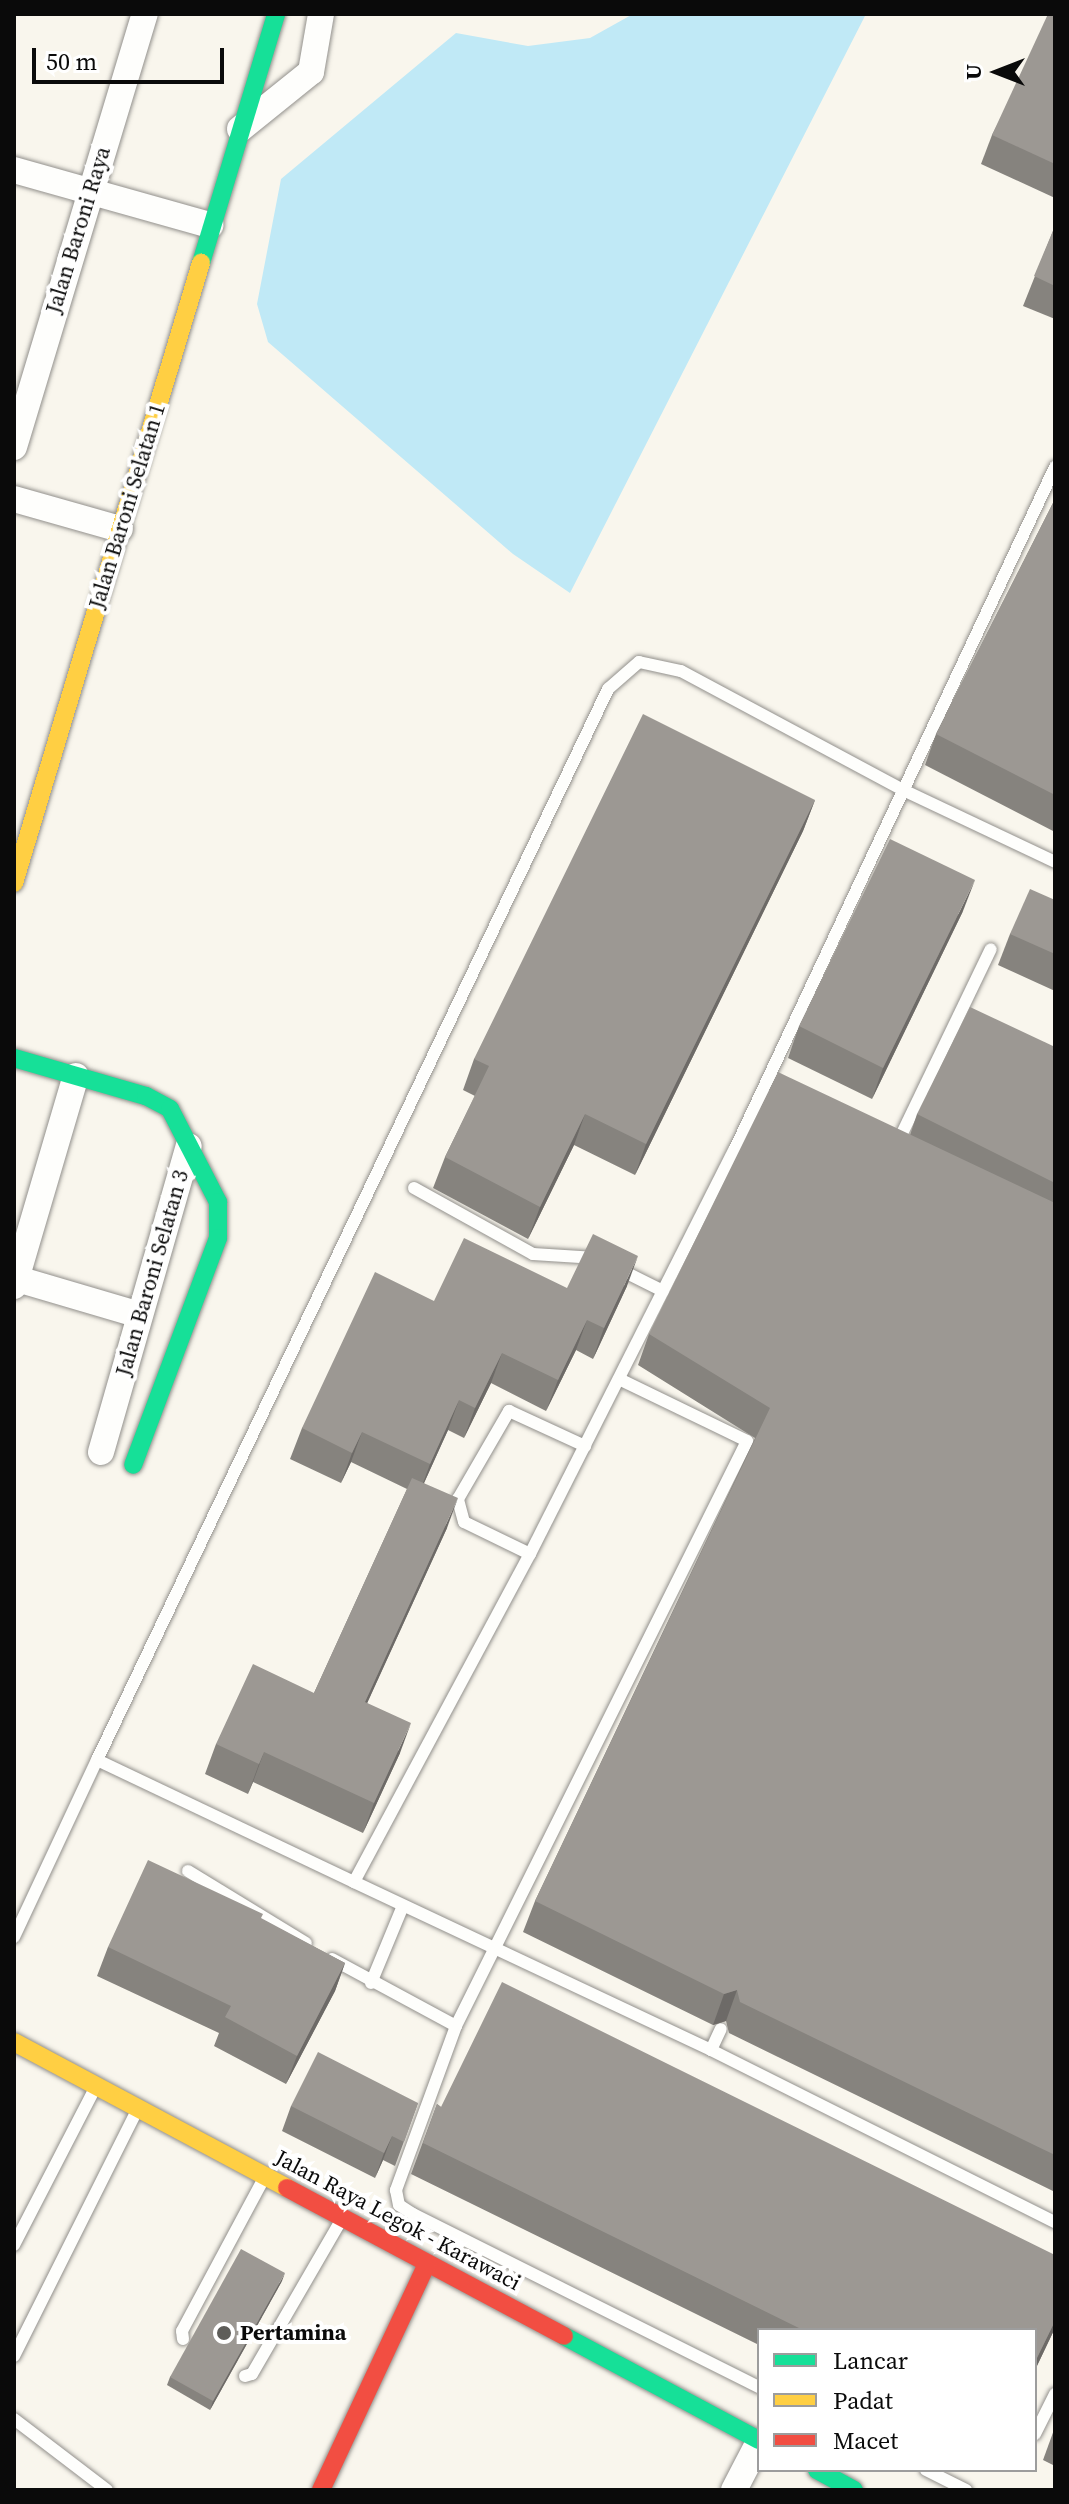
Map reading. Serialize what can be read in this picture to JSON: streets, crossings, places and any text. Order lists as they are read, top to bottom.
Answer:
{
  "streets": {
    "street": [
      "Jalan Baroni Raya",
      "Jalan Baroni Selatan 1",
      "Jalan Baroni Selatan 3",
      "Jalan Raya Legok - Karawaci"
    ]
  },
  "places": ["Pertamina"],
  "legend": ["Lancar", "Padat", "Macet"],
  "scale_bar": "50 m",
  "north": "left"
}
